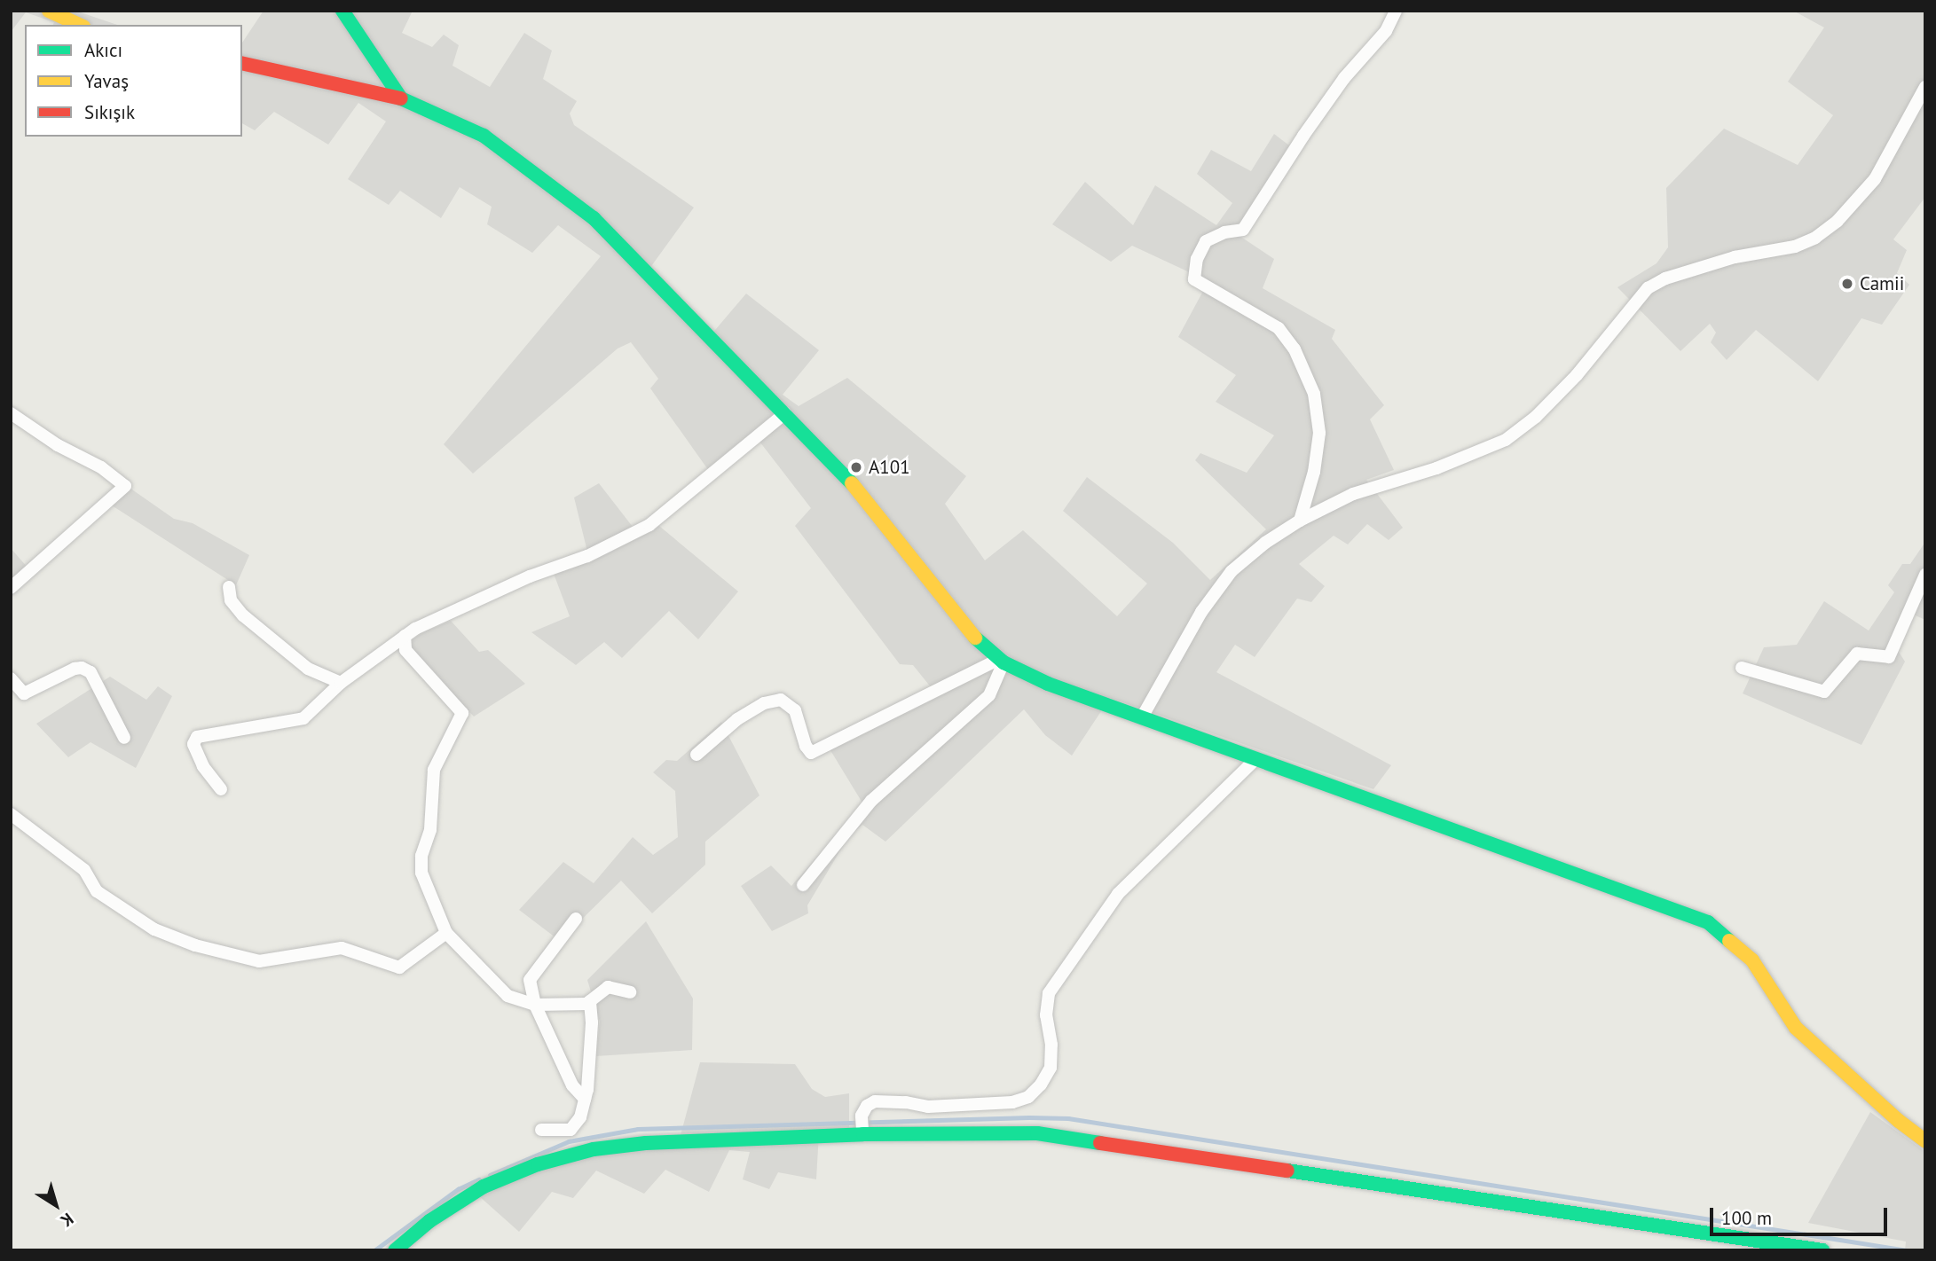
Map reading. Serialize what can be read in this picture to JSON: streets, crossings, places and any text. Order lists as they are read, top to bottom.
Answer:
{
  "places": ["Camii", "A101"],
  "legend": ["Akıcı", "Yavaş", "Sıkışık"],
  "scale_bar": "100 m",
  "north": "bottom right"
}
